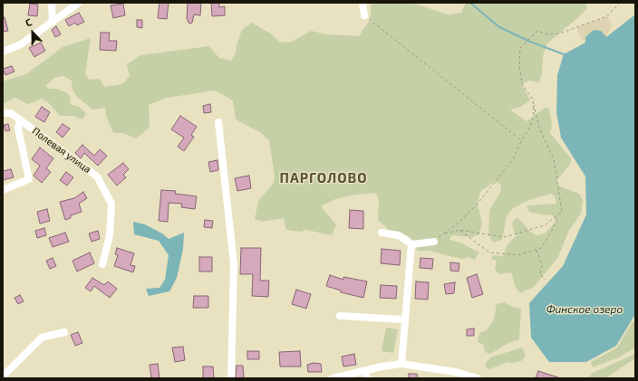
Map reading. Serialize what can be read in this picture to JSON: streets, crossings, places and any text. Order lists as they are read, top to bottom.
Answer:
{
  "streets": {
    "street": ["Полевая улица"]
  },
  "districts": ["ПАРГОЛОВО"],
  "water": ["Финское озеро"],
  "north": "top"
}
